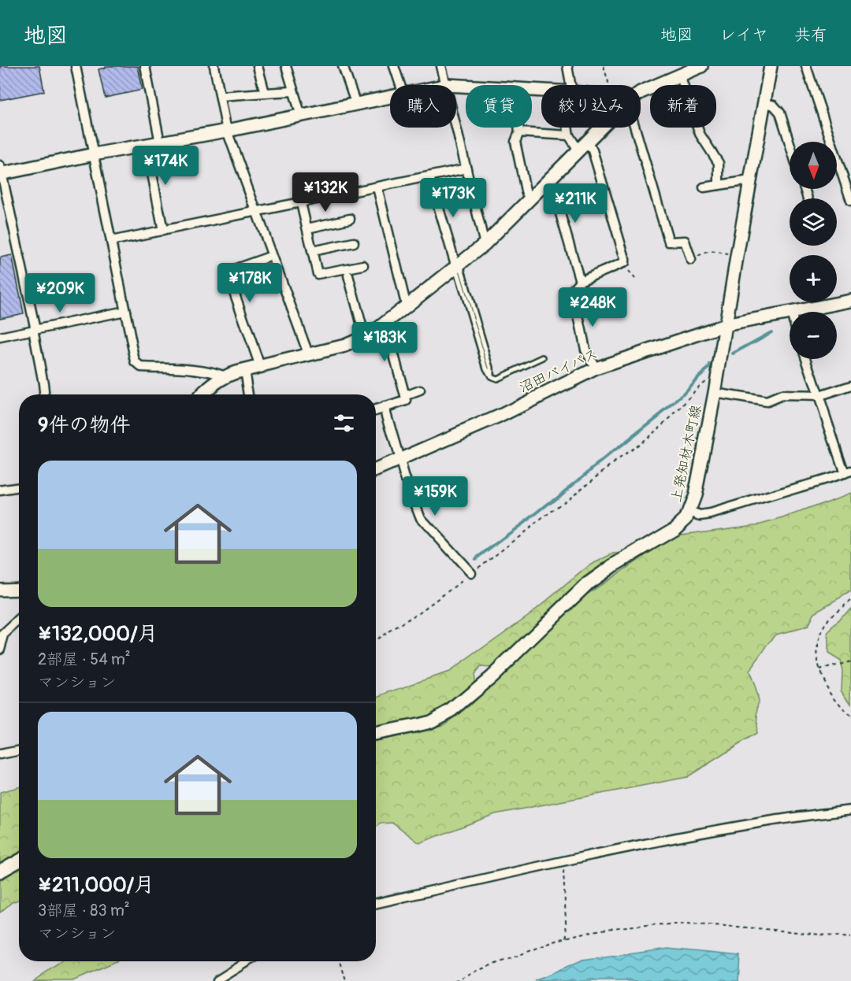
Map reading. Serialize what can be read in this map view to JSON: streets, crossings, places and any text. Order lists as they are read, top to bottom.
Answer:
{
  "streets": {
    "street": ["沼田バイパス", "上発知材木町線"]
  },
  "crossings": [
    ["沼田バイパス", "上発知材木町線"]
  ],
  "north": "bottom",
  "page": {
    "header": "地図",
    "nav": ["地図", "レイヤ", "共有"],
    "chip": [
      "購入",
      "賃貸",
      "絞り込み",
      "新着"
    ],
    "map_buttons": ["+", "−"],
    "price": [
      "¥174K",
      "¥132K",
      "¥173K",
      "¥211K",
      "¥178K",
      "¥209K",
      "¥248K",
      "¥183K",
      "¥159K"
    ],
    "heading": "9件の物件",
    "list": [
      {
        "name": "¥132,000/月",
        "note": "2部屋 · 54 m² · マンション"
      },
      {
        "name": "¥211,000/月",
        "note": "3部屋 · 83 m² · マンション"
      }
    ]
  }
}
